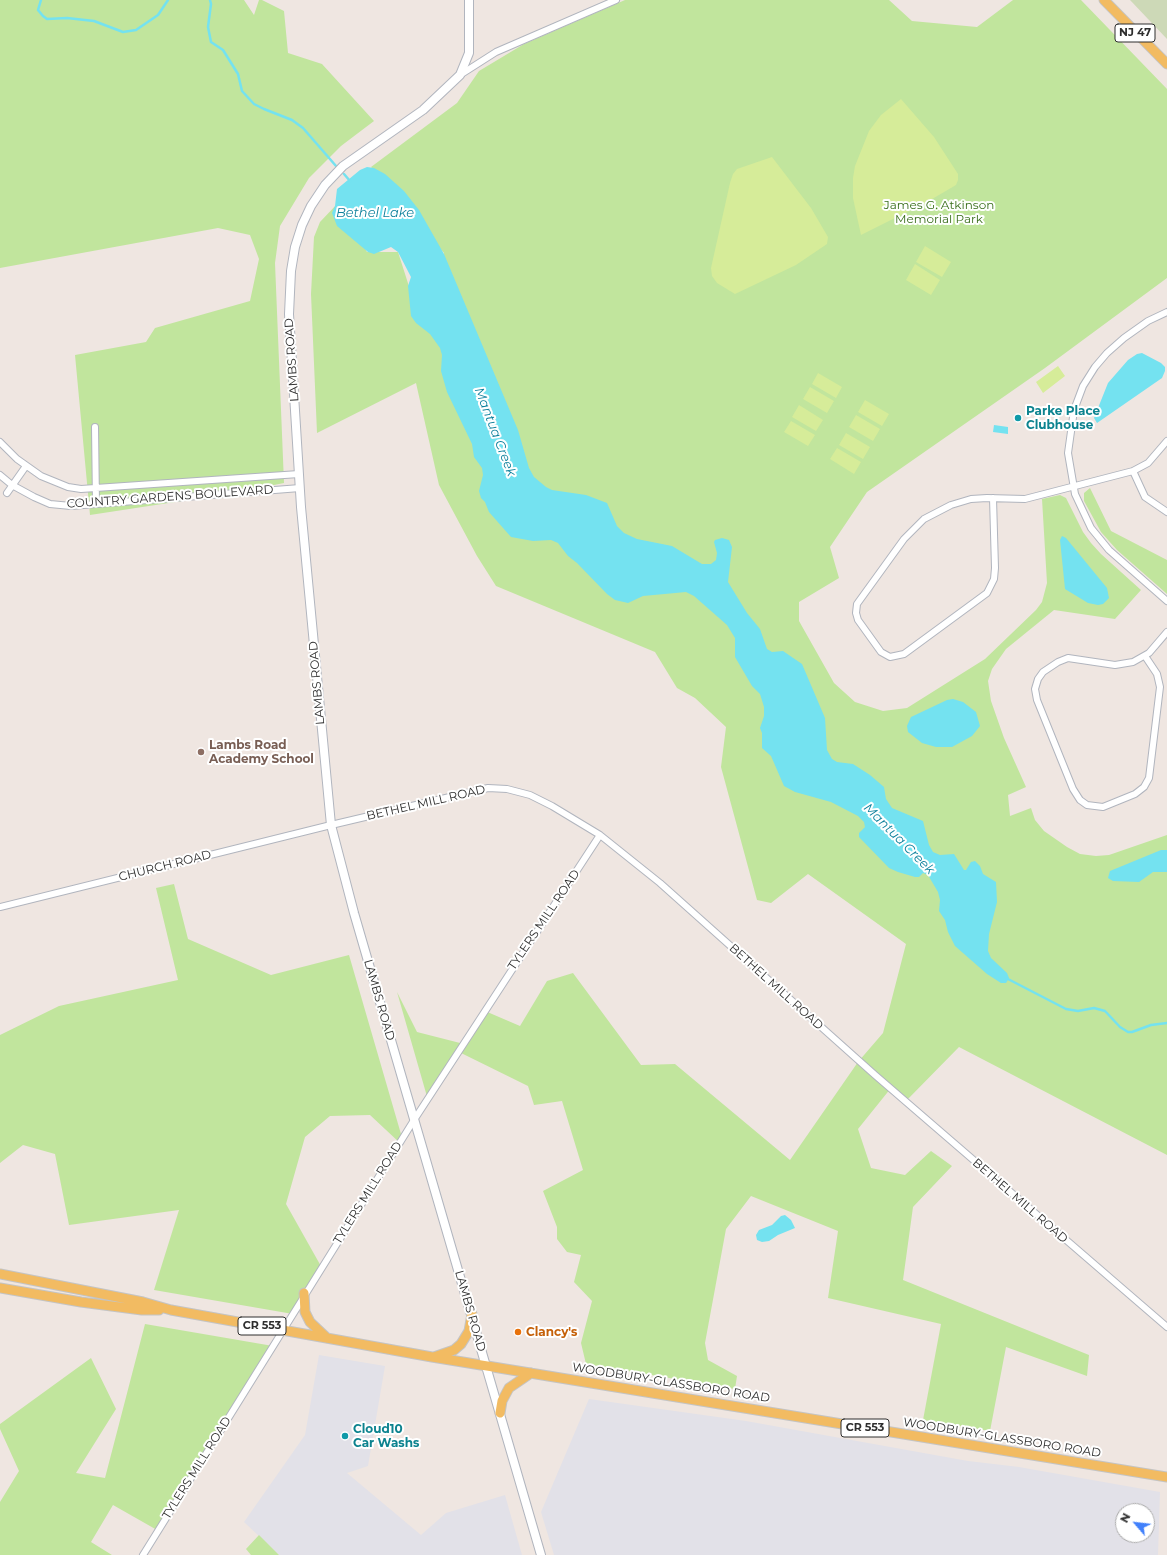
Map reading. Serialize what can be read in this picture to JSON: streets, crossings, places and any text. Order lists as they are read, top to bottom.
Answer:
{
  "streets": {
    "main road": [
      "NJ 47",
      "LAMBS ROAD",
      "CR 553",
      "WOODBURY-GLASSBORO ROAD"
    ],
    "street": [
      "COUNTRY GARDENS BOULEVARD",
      "BETHEL MILL ROAD",
      "CHURCH ROAD",
      "TYLERS MILL ROAD"
    ]
  },
  "crossings": [
    ["LAMBS ROAD", "COUNTRY GARDENS BOULEVARD"],
    ["LAMBS ROAD", "BETHEL MILL ROAD"],
    ["LAMBS ROAD", "CHURCH ROAD"],
    ["LAMBS ROAD", "TYLERS MILL ROAD"],
    ["LAMBS ROAD", "WOODBURY-GLASSBORO ROAD"],
    ["BETHEL MILL ROAD", "CHURCH ROAD"],
    ["BETHEL MILL ROAD", "TYLERS MILL ROAD"],
    ["TYLERS MILL ROAD", "WOODBURY-GLASSBORO ROAD"]
  ],
  "water": ["Bethel Lake", "Mantua Creek"],
  "parks": ["James G. Atkinson Memorial Park"],
  "places": [
    "Parke Place Clubhouse",
    "Lambs Road Academy School",
    "Clancy's",
    "Cloud10 Car Washs"
  ],
  "north": "top left"
}
